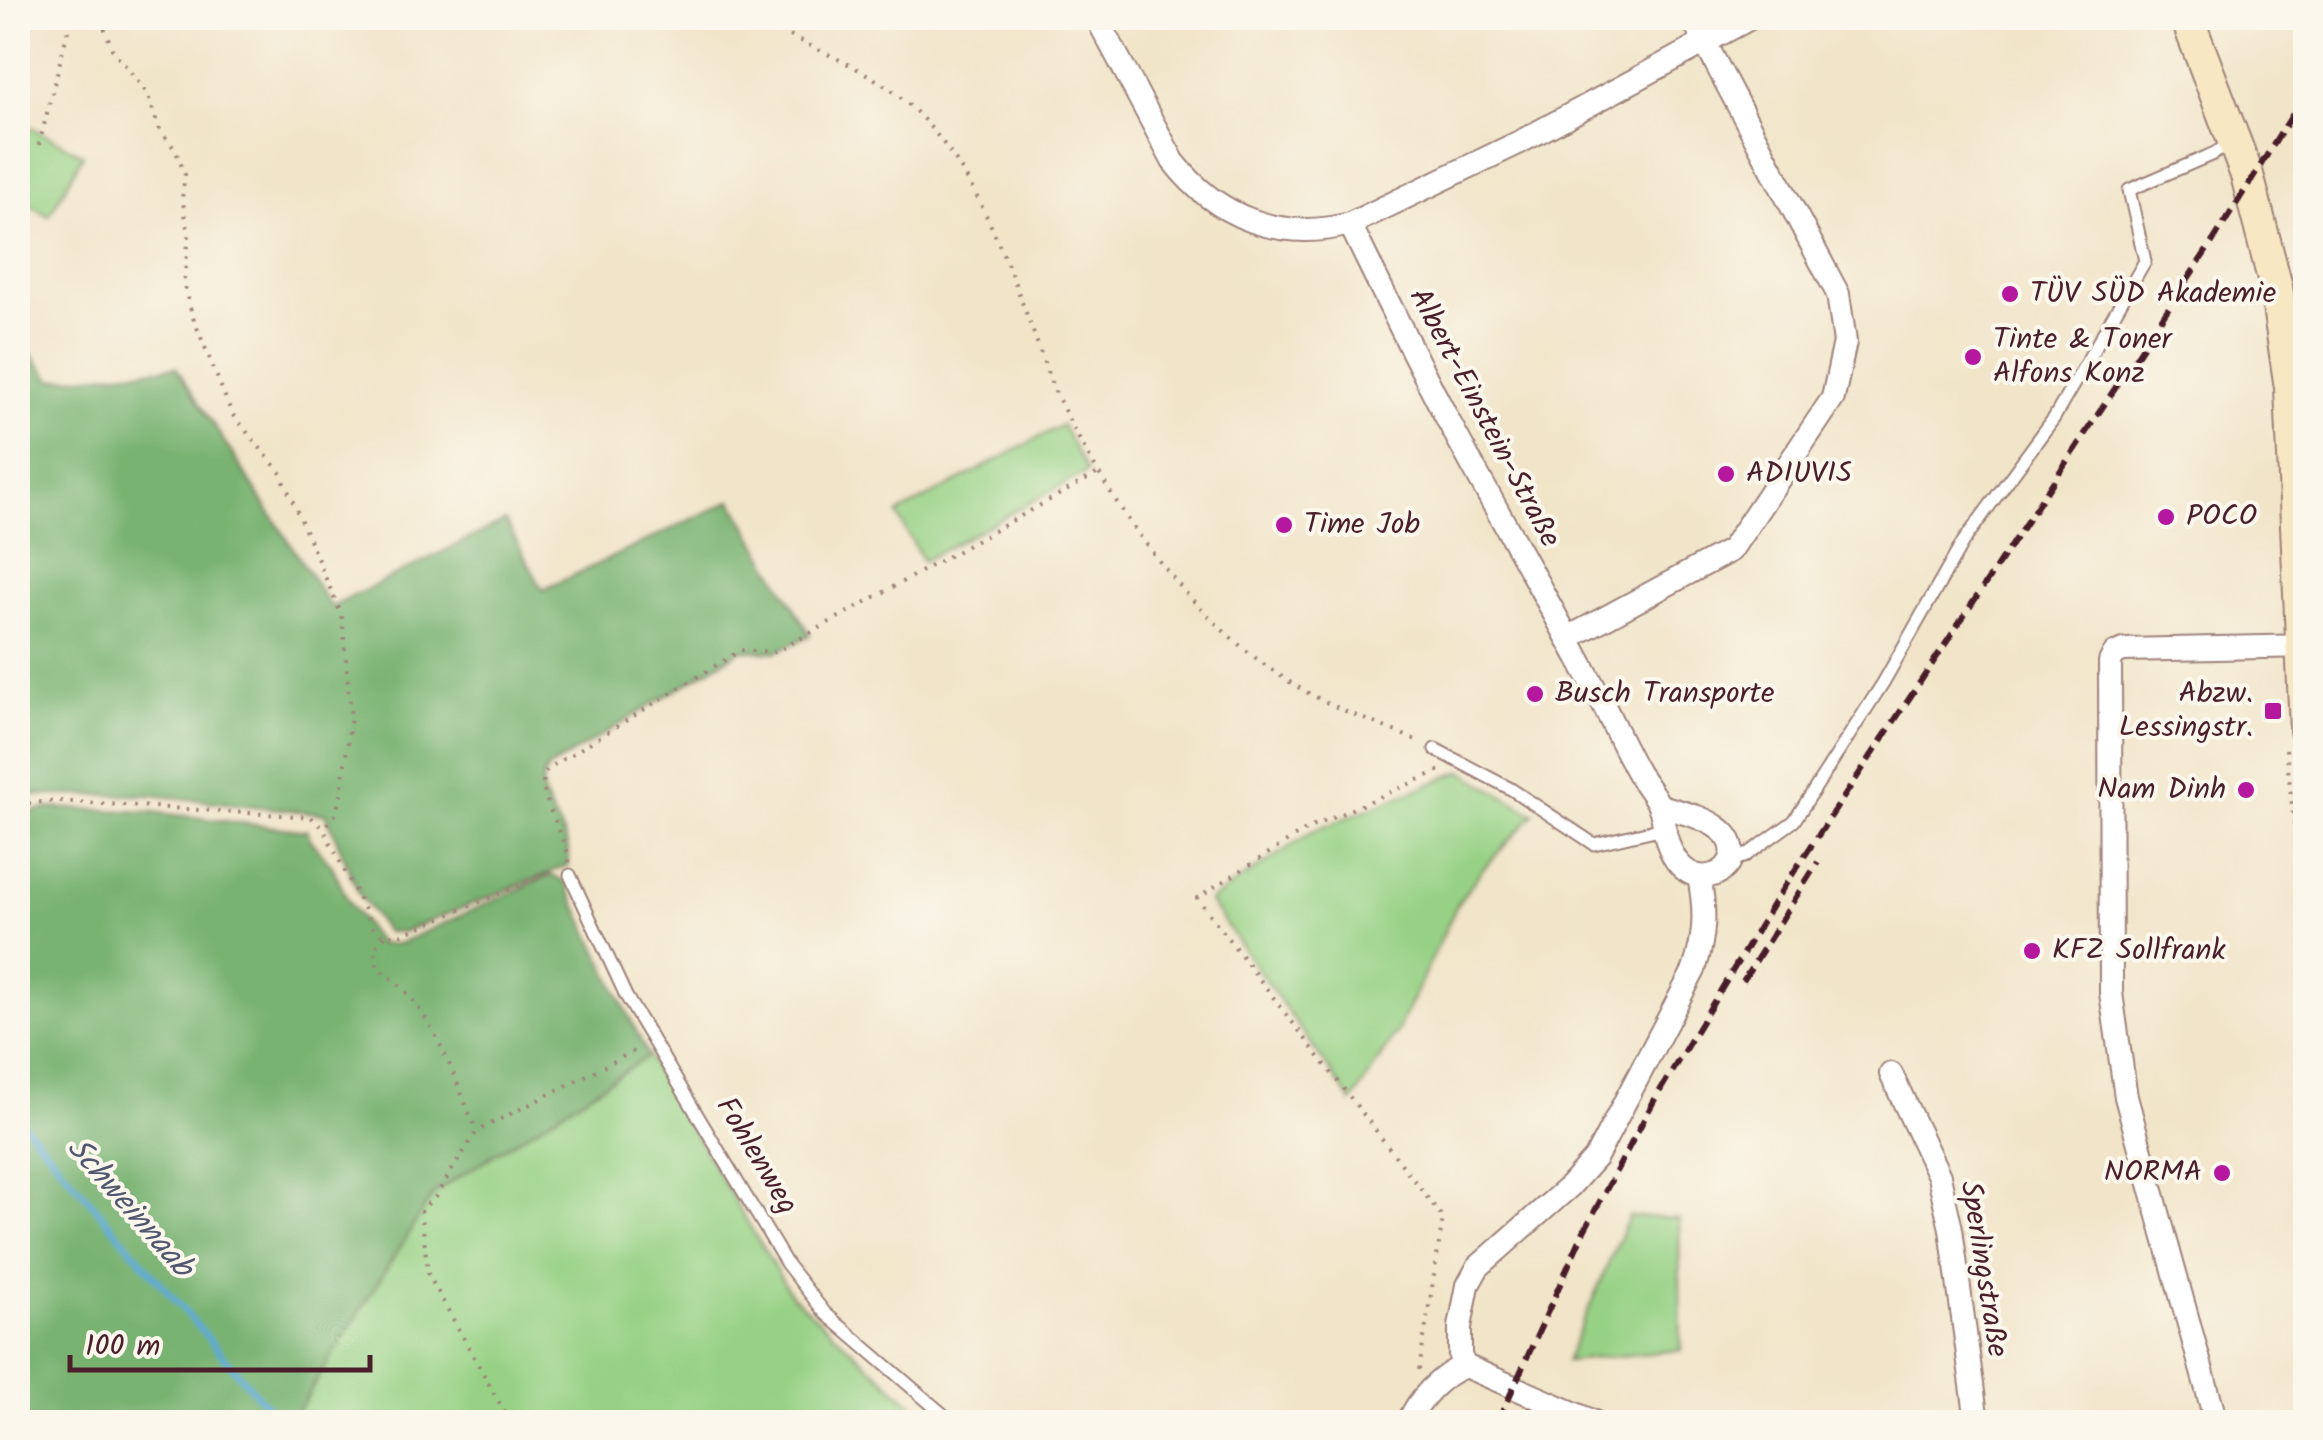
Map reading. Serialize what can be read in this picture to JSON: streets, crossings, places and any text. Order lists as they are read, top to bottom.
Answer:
{
  "streets": {
    "street": ["Albert-Einstein-Straße", "Sperlingstraße"],
    "lane": ["Fohlenweg"]
  },
  "water": ["Schweinnaab"],
  "places": {
    "other": [
      "TÜV SÜD Akademie",
      "Tinte & Toner Alfons Konz",
      "ADIUVIS",
      "POCO",
      "Time Job",
      "Busch Transporte",
      "Nam Dinh",
      "KFZ Sollfrank",
      "NORMA"
    ],
    "transit": ["Abzw. Lessingstr."]
  },
  "scale_bar": "100 m"
}
